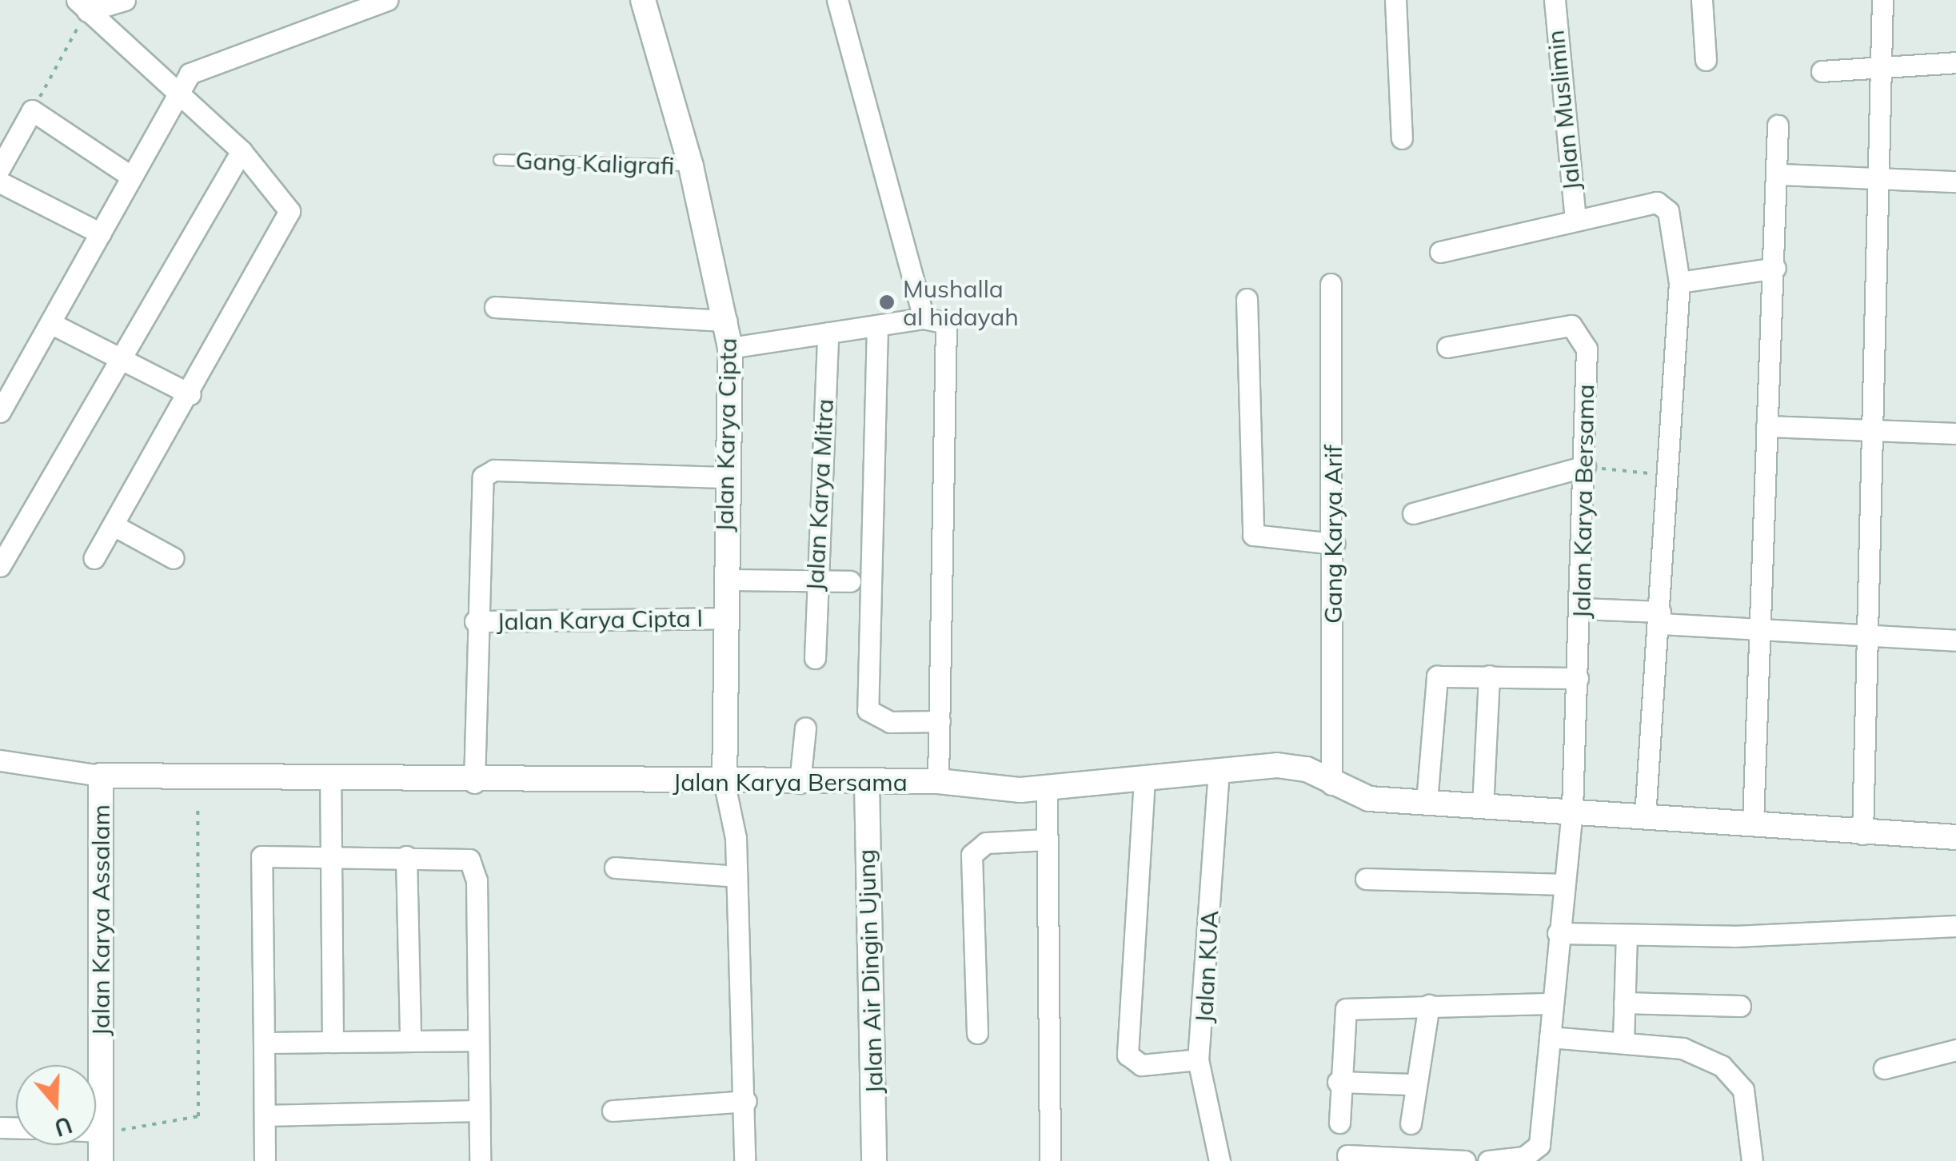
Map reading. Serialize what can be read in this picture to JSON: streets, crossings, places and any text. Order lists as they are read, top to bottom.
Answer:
{
  "streets": {
    "street": [
      "Jalan Muslimin",
      "Jalan Karya Cipta",
      "Jalan Karya Mitra",
      "Jalan Karya Bersama",
      "Gang Karya Arif",
      "Jalan Karya Cipta I",
      "Jalan Karya Assalam",
      "Jalan KUA",
      "Jalan Air Dingin Ujung"
    ],
    "lane": ["Gang Kaligrafi"]
  },
  "crossings": [
    ["Gang Kaligrafi", "Jalan Karya Cipta"],
    ["Jalan Karya Cipta", "Jalan Karya Bersama"],
    ["Jalan Karya Cipta", "Jalan Karya Cipta I"],
    ["Jalan Karya Bersama", "Gang Karya Arif"],
    ["Jalan Karya Bersama", "Jalan Karya Assalam"],
    ["Jalan Karya Bersama", "Jalan KUA"],
    ["Jalan Karya Bersama", "Jalan Air Dingin Ujung"]
  ],
  "places": ["Mushalla al hidayah"],
  "north": "bottom"
}
